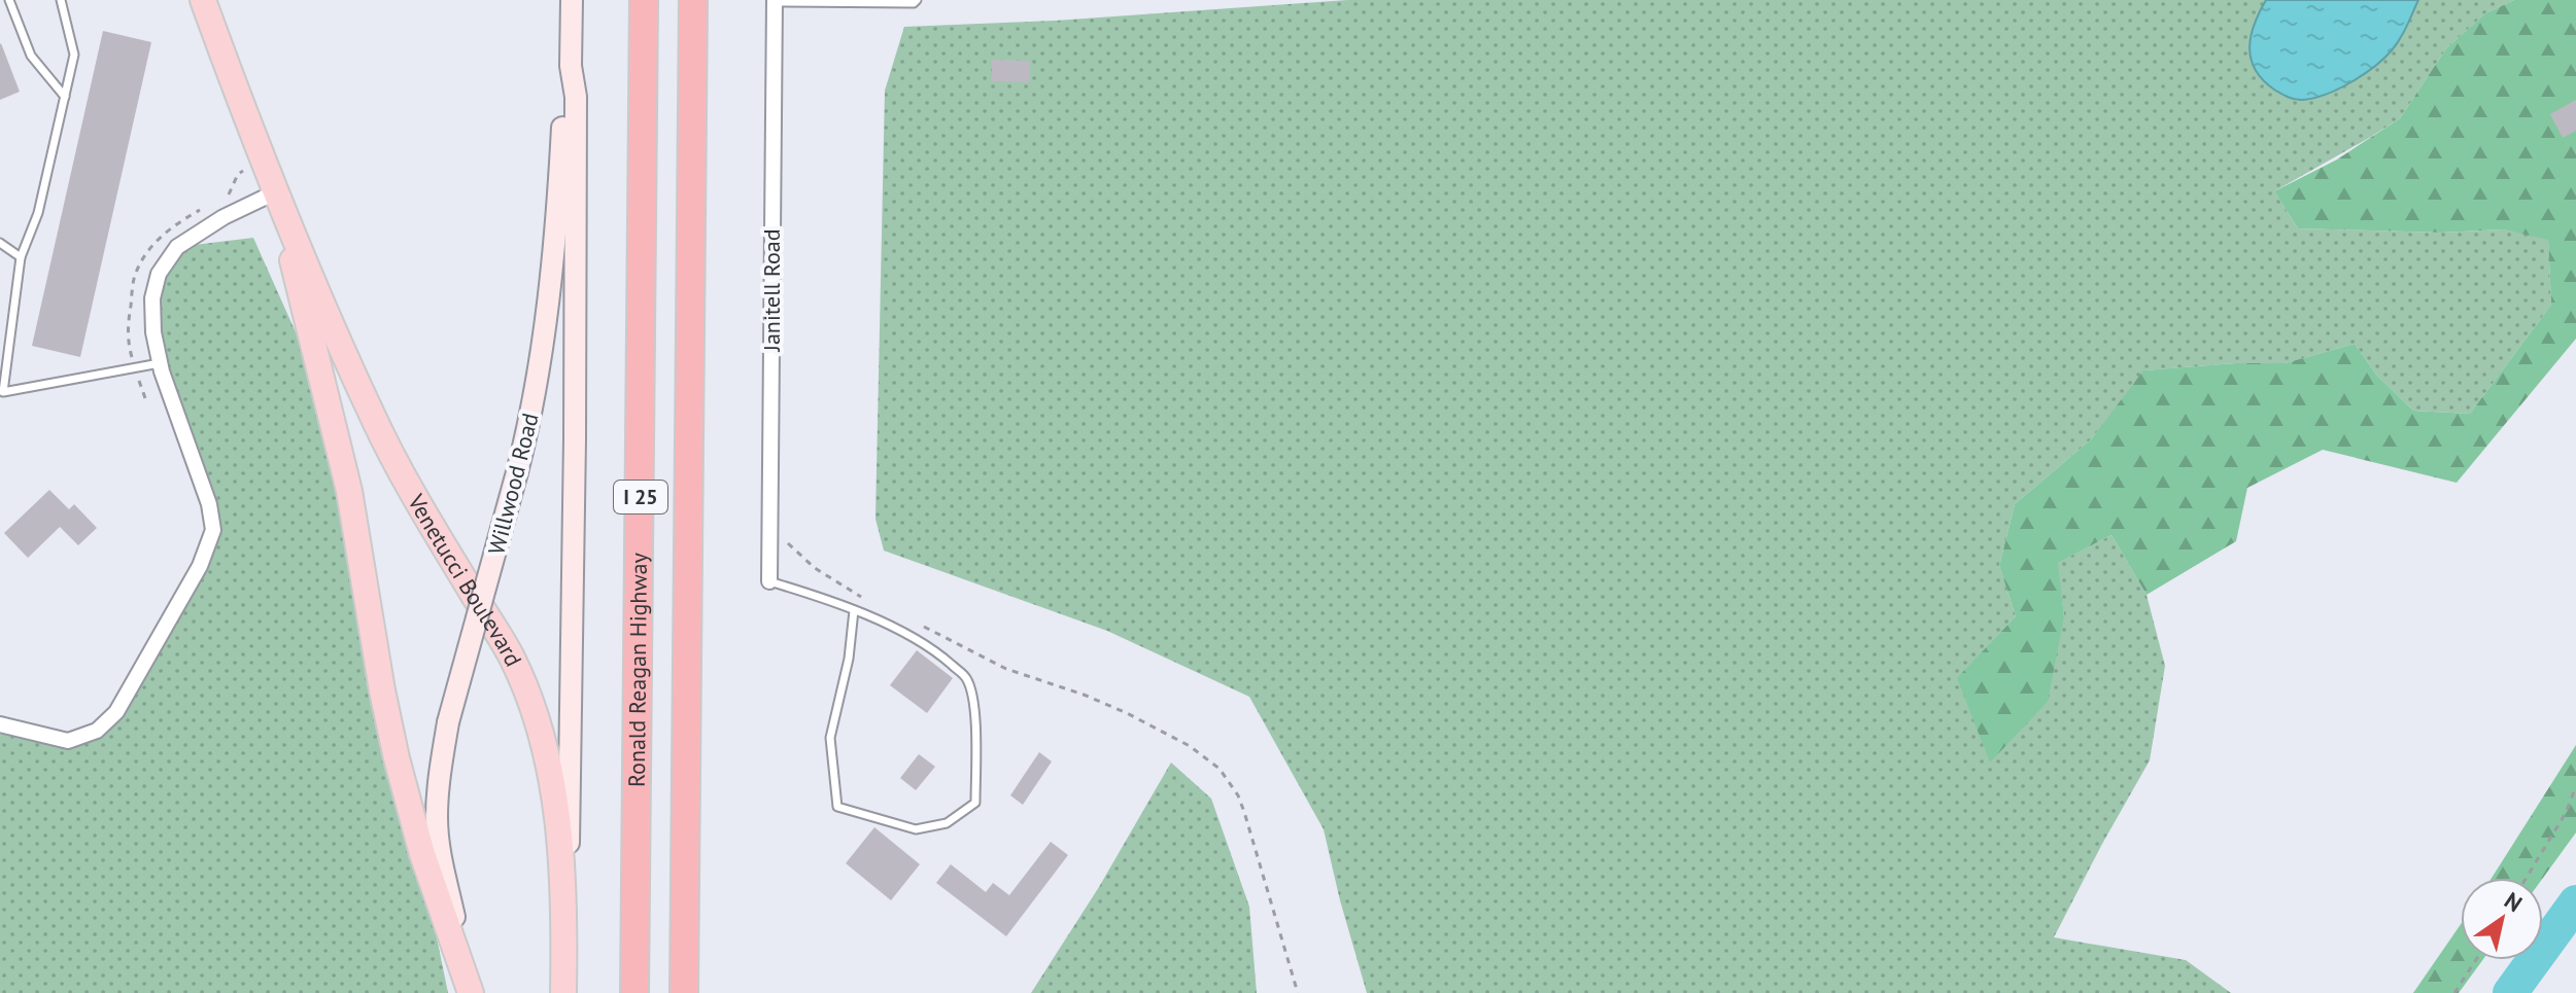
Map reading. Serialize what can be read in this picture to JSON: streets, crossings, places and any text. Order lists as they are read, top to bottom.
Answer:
{
  "streets": {
    "highway": ["I 25", "Ronald Reagan Highway"],
    "main road": ["Venetucci Boulevard"],
    "street": ["Janitell Road", "Willwood Road"]
  },
  "crossings": [
    ["Willwood Road", "Venetucci Boulevard"]
  ],
  "north": "top right"
}
